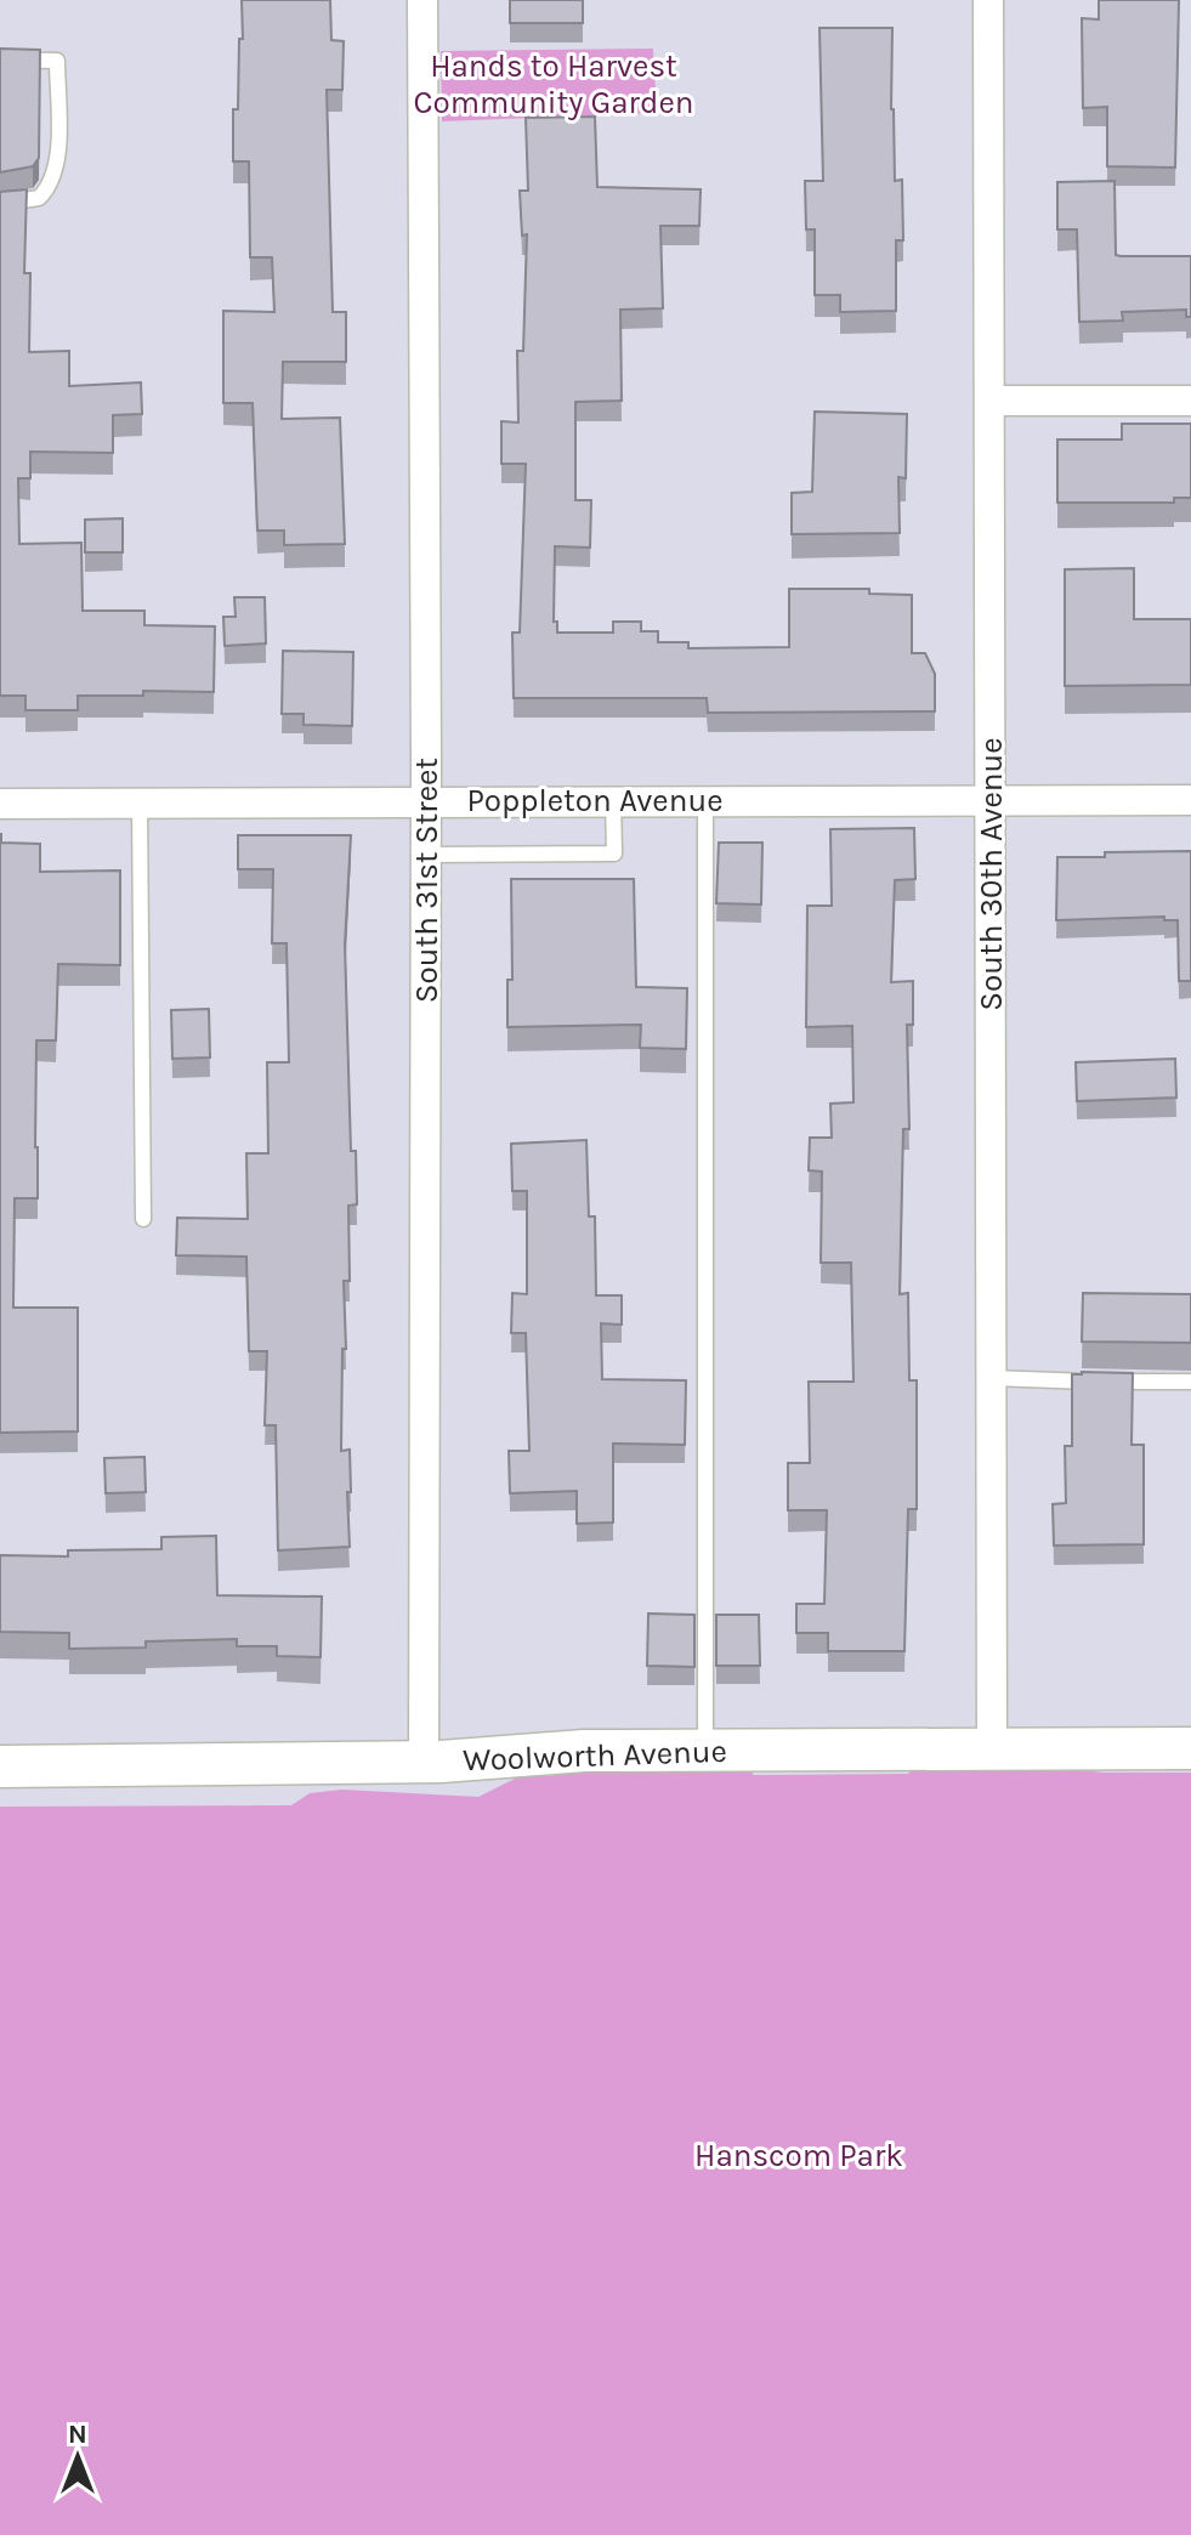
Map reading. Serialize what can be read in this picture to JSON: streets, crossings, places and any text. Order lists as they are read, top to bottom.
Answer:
{
  "streets": {
    "street": [
      "Poppleton Avenue",
      "South 30th Avenue",
      "South 31st Street",
      "Woolworth Avenue"
    ]
  },
  "crossings": [
    ["Poppleton Avenue", "South 30th Avenue"],
    ["Poppleton Avenue", "South 31st Street"],
    ["South 30th Avenue", "Woolworth Avenue"],
    ["South 31st Street", "Woolworth Avenue"]
  ],
  "parks": ["Hands to Harvest Community Garden", "Hanscom Park"],
  "north": "top"
}
